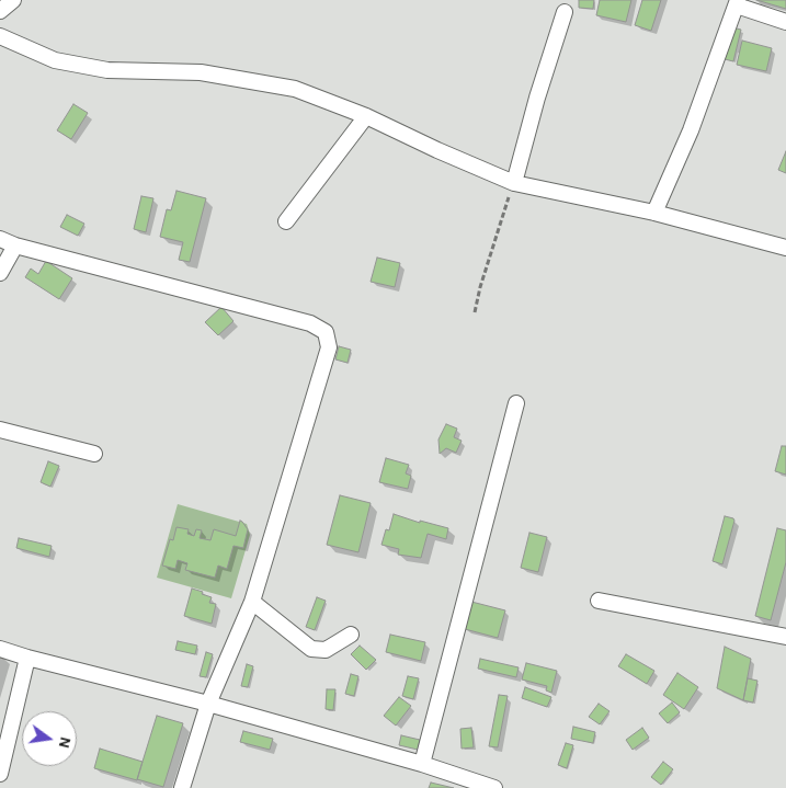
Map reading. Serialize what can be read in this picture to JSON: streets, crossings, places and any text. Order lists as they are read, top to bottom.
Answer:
{
  "north": "right"
}
